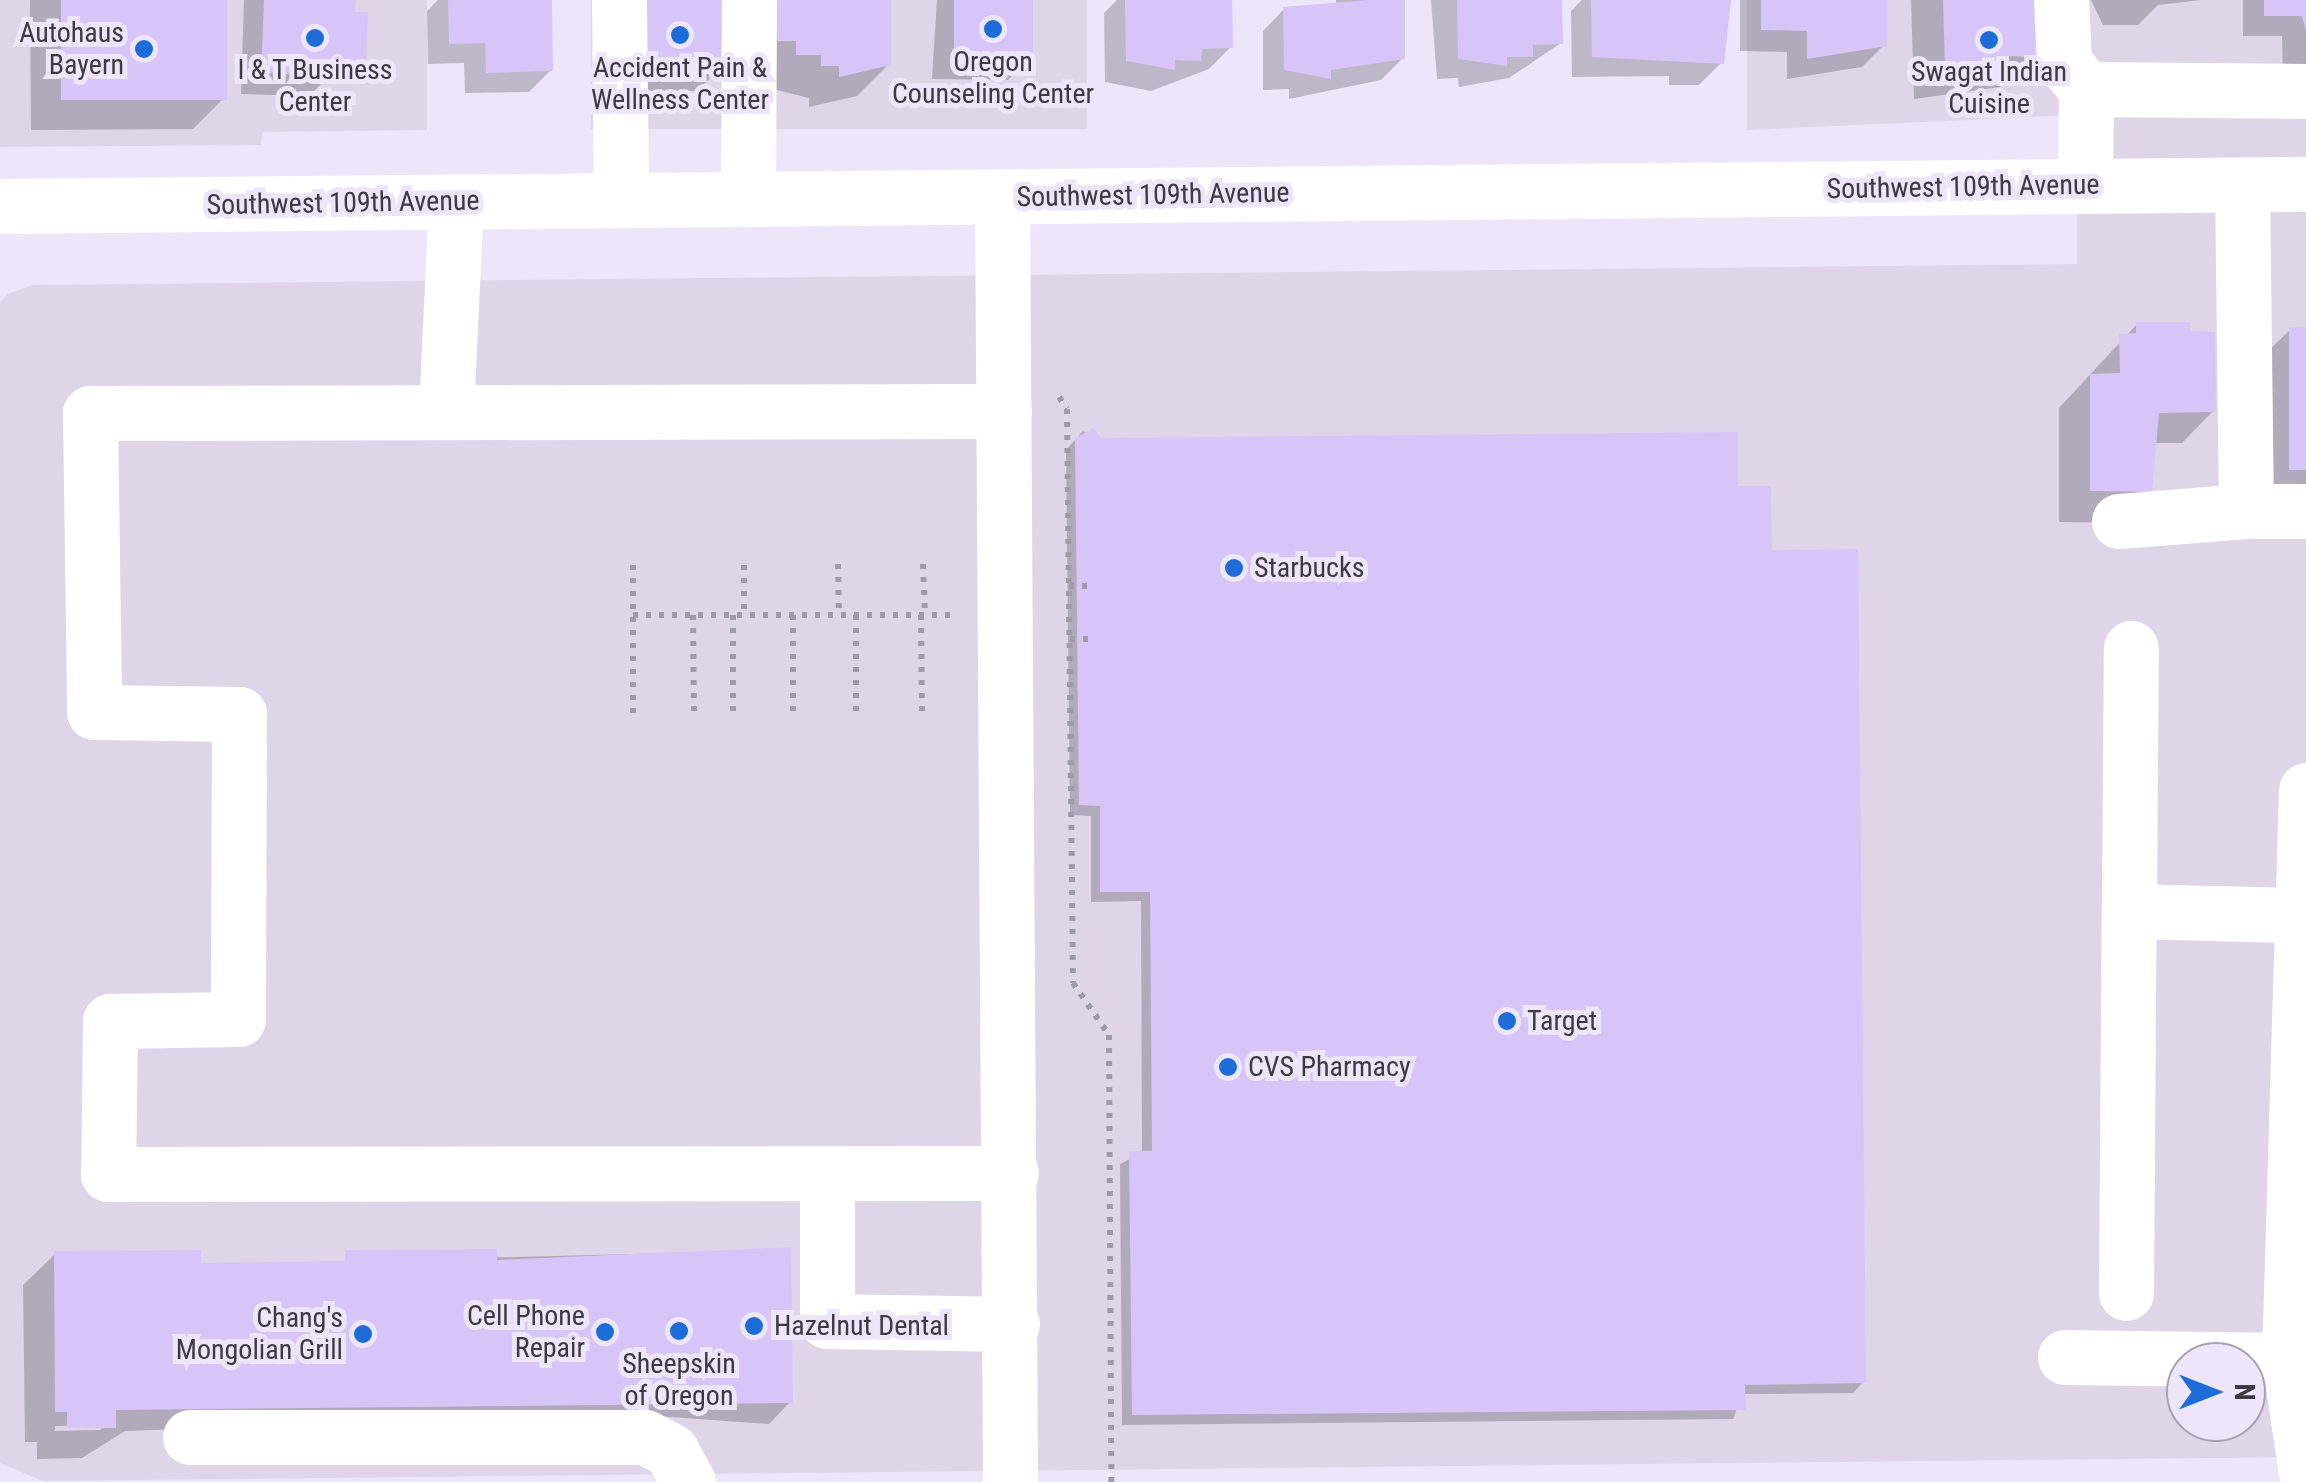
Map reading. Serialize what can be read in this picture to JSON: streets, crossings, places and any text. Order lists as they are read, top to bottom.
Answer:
{
  "streets": {
    "street": ["Southwest 109th Avenue"]
  },
  "places": [
    "Oregon Counseling Center",
    "Accident Pain & Wellness Center",
    "I & T Business Center",
    "Swagat Indian Cuisine",
    "Autohaus Bayern",
    "Starbucks",
    "Target",
    "CVS Pharmacy",
    "Hazelnut Dental",
    "Sheepskin of Oregon",
    "Cell Phone Repair",
    "Chang's Mongolian Grill"
  ],
  "north": "right"
}
